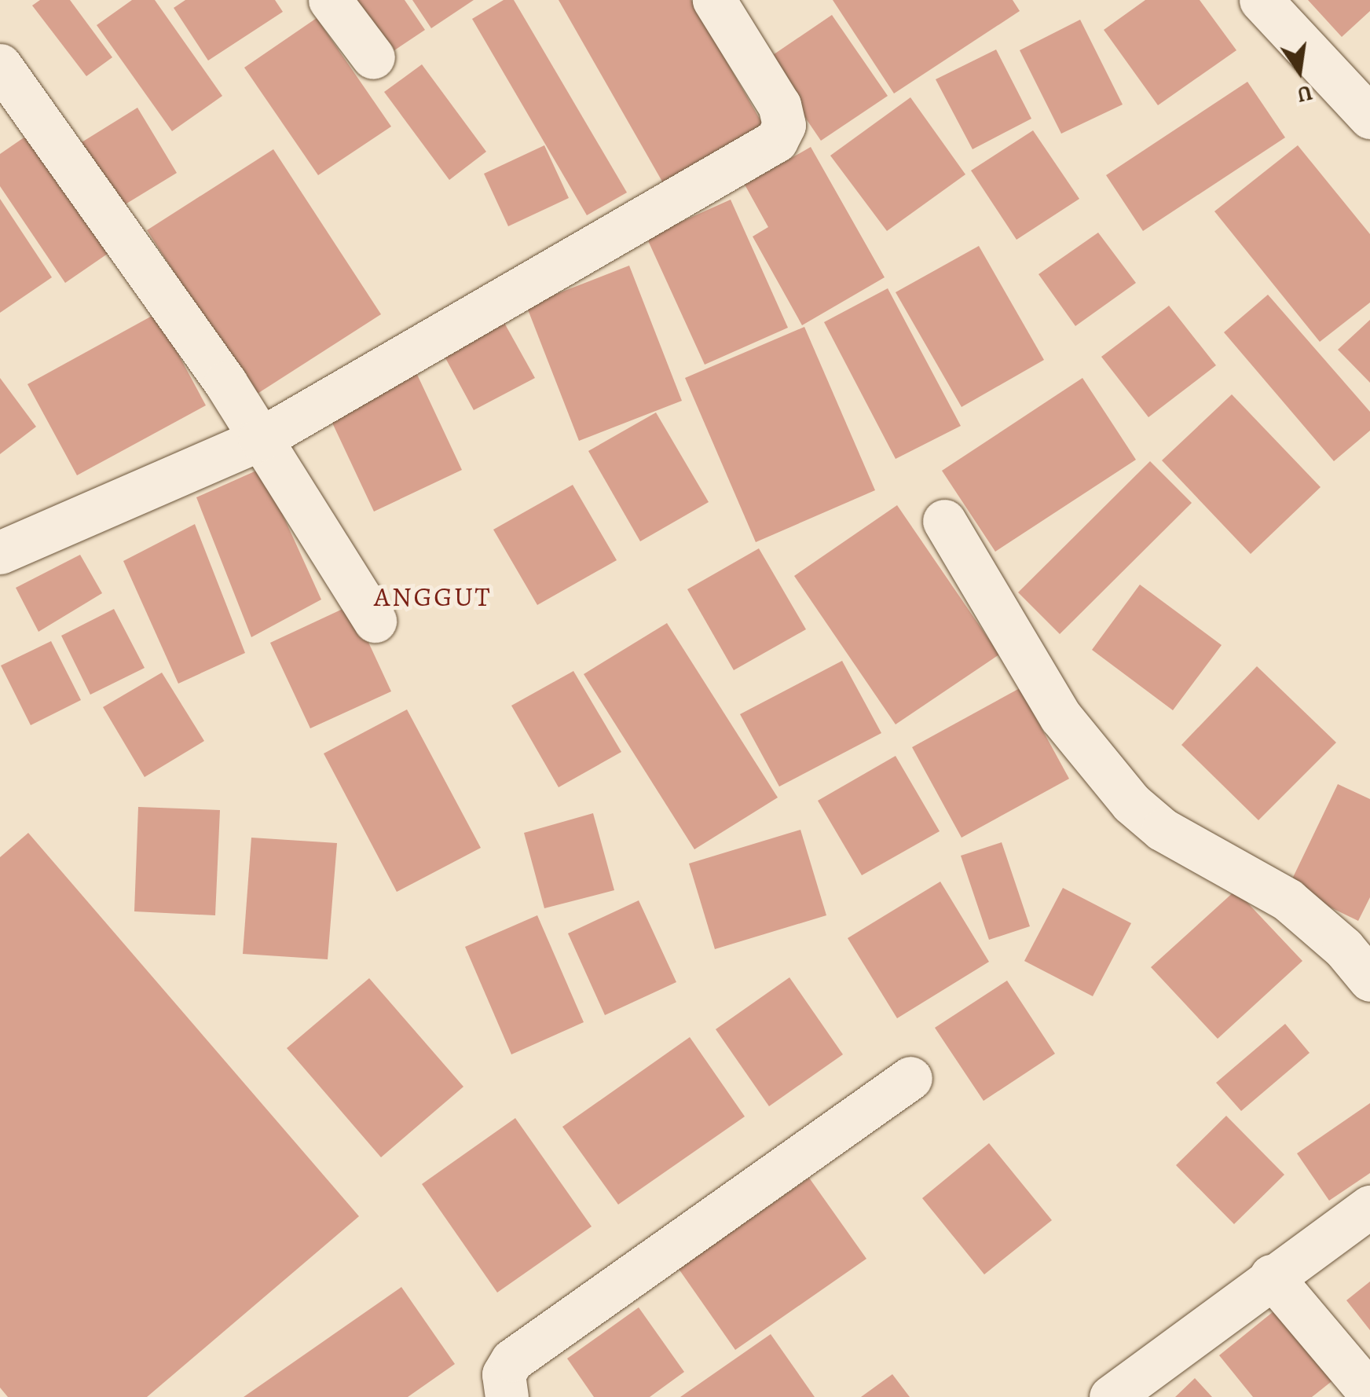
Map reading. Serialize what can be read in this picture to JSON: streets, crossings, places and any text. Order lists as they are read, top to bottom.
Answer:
{
  "districts": ["ANGGUT"],
  "north": "bottom"
}
